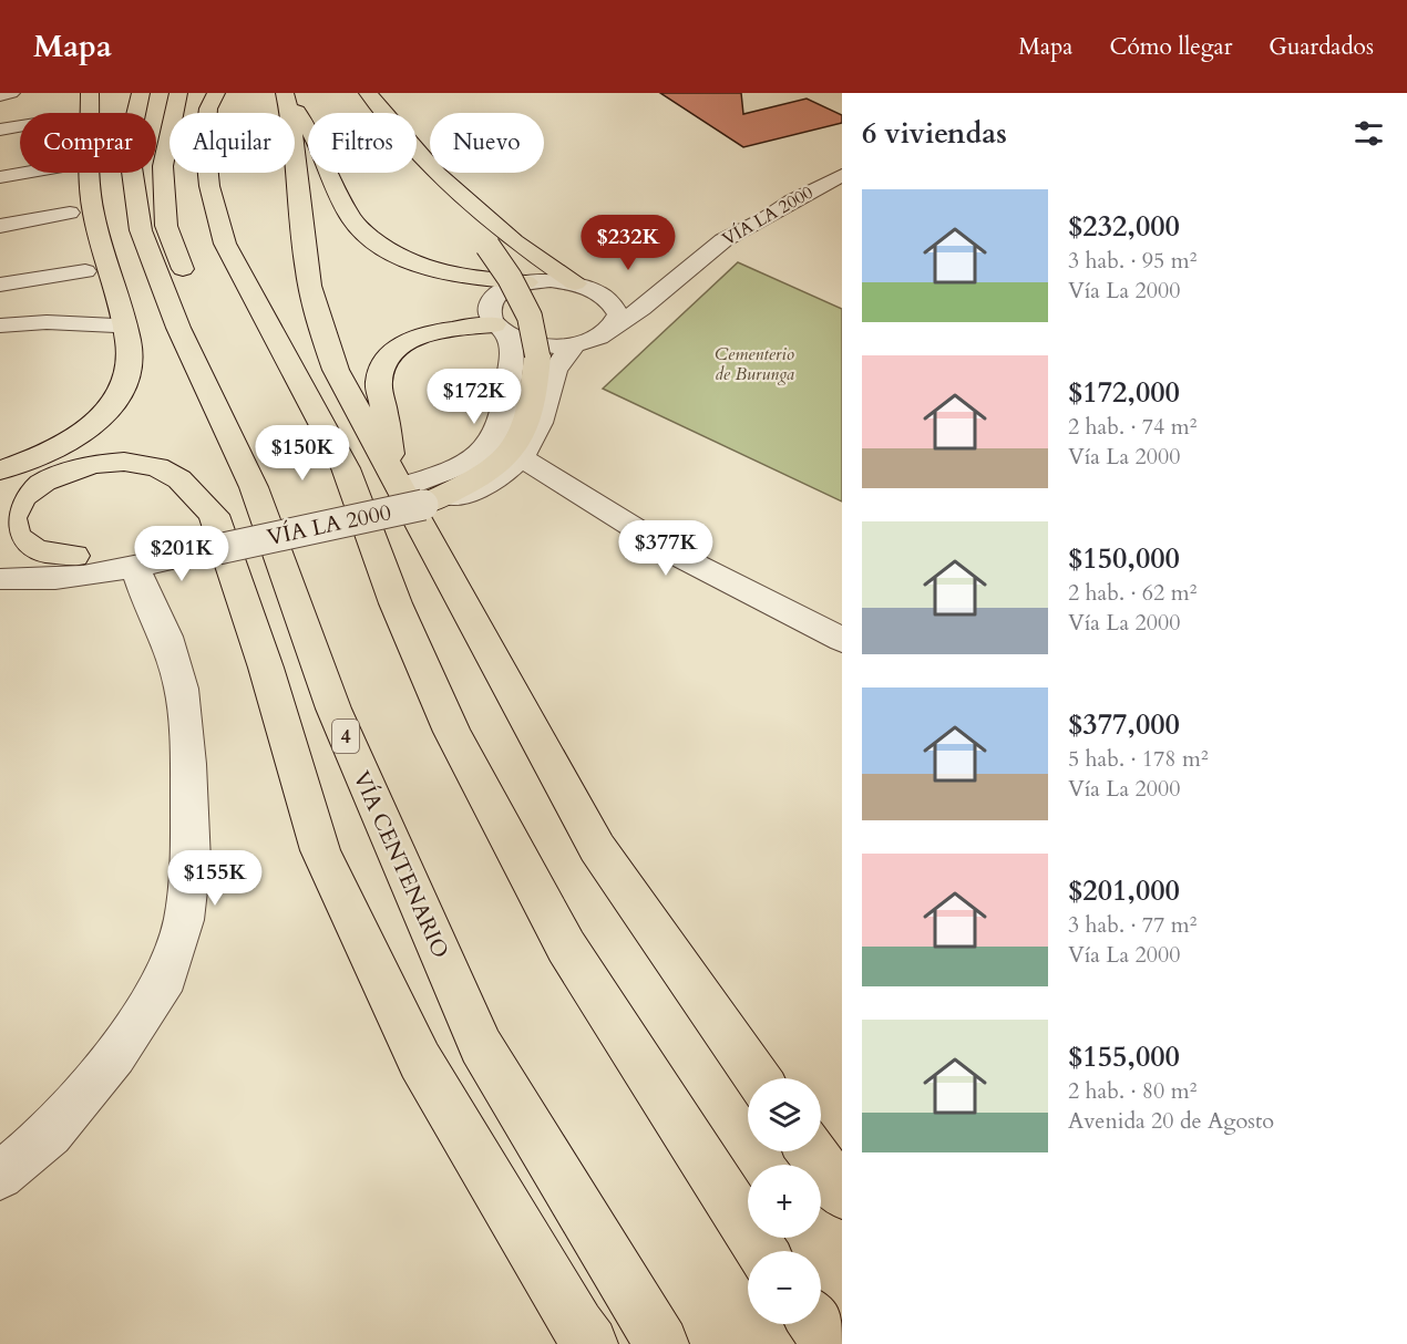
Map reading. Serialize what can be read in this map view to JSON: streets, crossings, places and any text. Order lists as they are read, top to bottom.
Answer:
{
  "streets": {
    "highway": ["4", "VÍA CENTENARIO"],
    "street": ["VÍA LA 2000"]
  },
  "parks": ["Cementerio de Burunga"],
  "page": {
    "header": "Mapa",
    "nav": ["Mapa", "Cómo llegar", "Guardados"],
    "heading": "6 viviendas",
    "chip": [
      "Comprar",
      "Alquilar",
      "Filtros",
      "Nuevo"
    ],
    "list": [
      {
        "name": "$232,000",
        "note": "3 hab. · 95 m² · Vía La 2000"
      },
      {
        "name": "$172,000",
        "note": "2 hab. · 74 m² · Vía La 2000"
      },
      {
        "name": "$150,000",
        "note": "2 hab. · 62 m² · Vía La 2000"
      },
      {
        "name": "$377,000",
        "note": "5 hab. · 178 m² · Vía La 2000"
      },
      {
        "name": "$201,000",
        "note": "3 hab. · 77 m² · Vía La 2000"
      },
      {
        "name": "$155,000",
        "note": "2 hab. · 80 m² · Avenida 20 de Agosto"
      }
    ],
    "price": [
      "$232K",
      "$172K",
      "$150K",
      "$377K",
      "$201K",
      "$155K"
    ],
    "map_buttons": ["+", "−"]
  }
}
